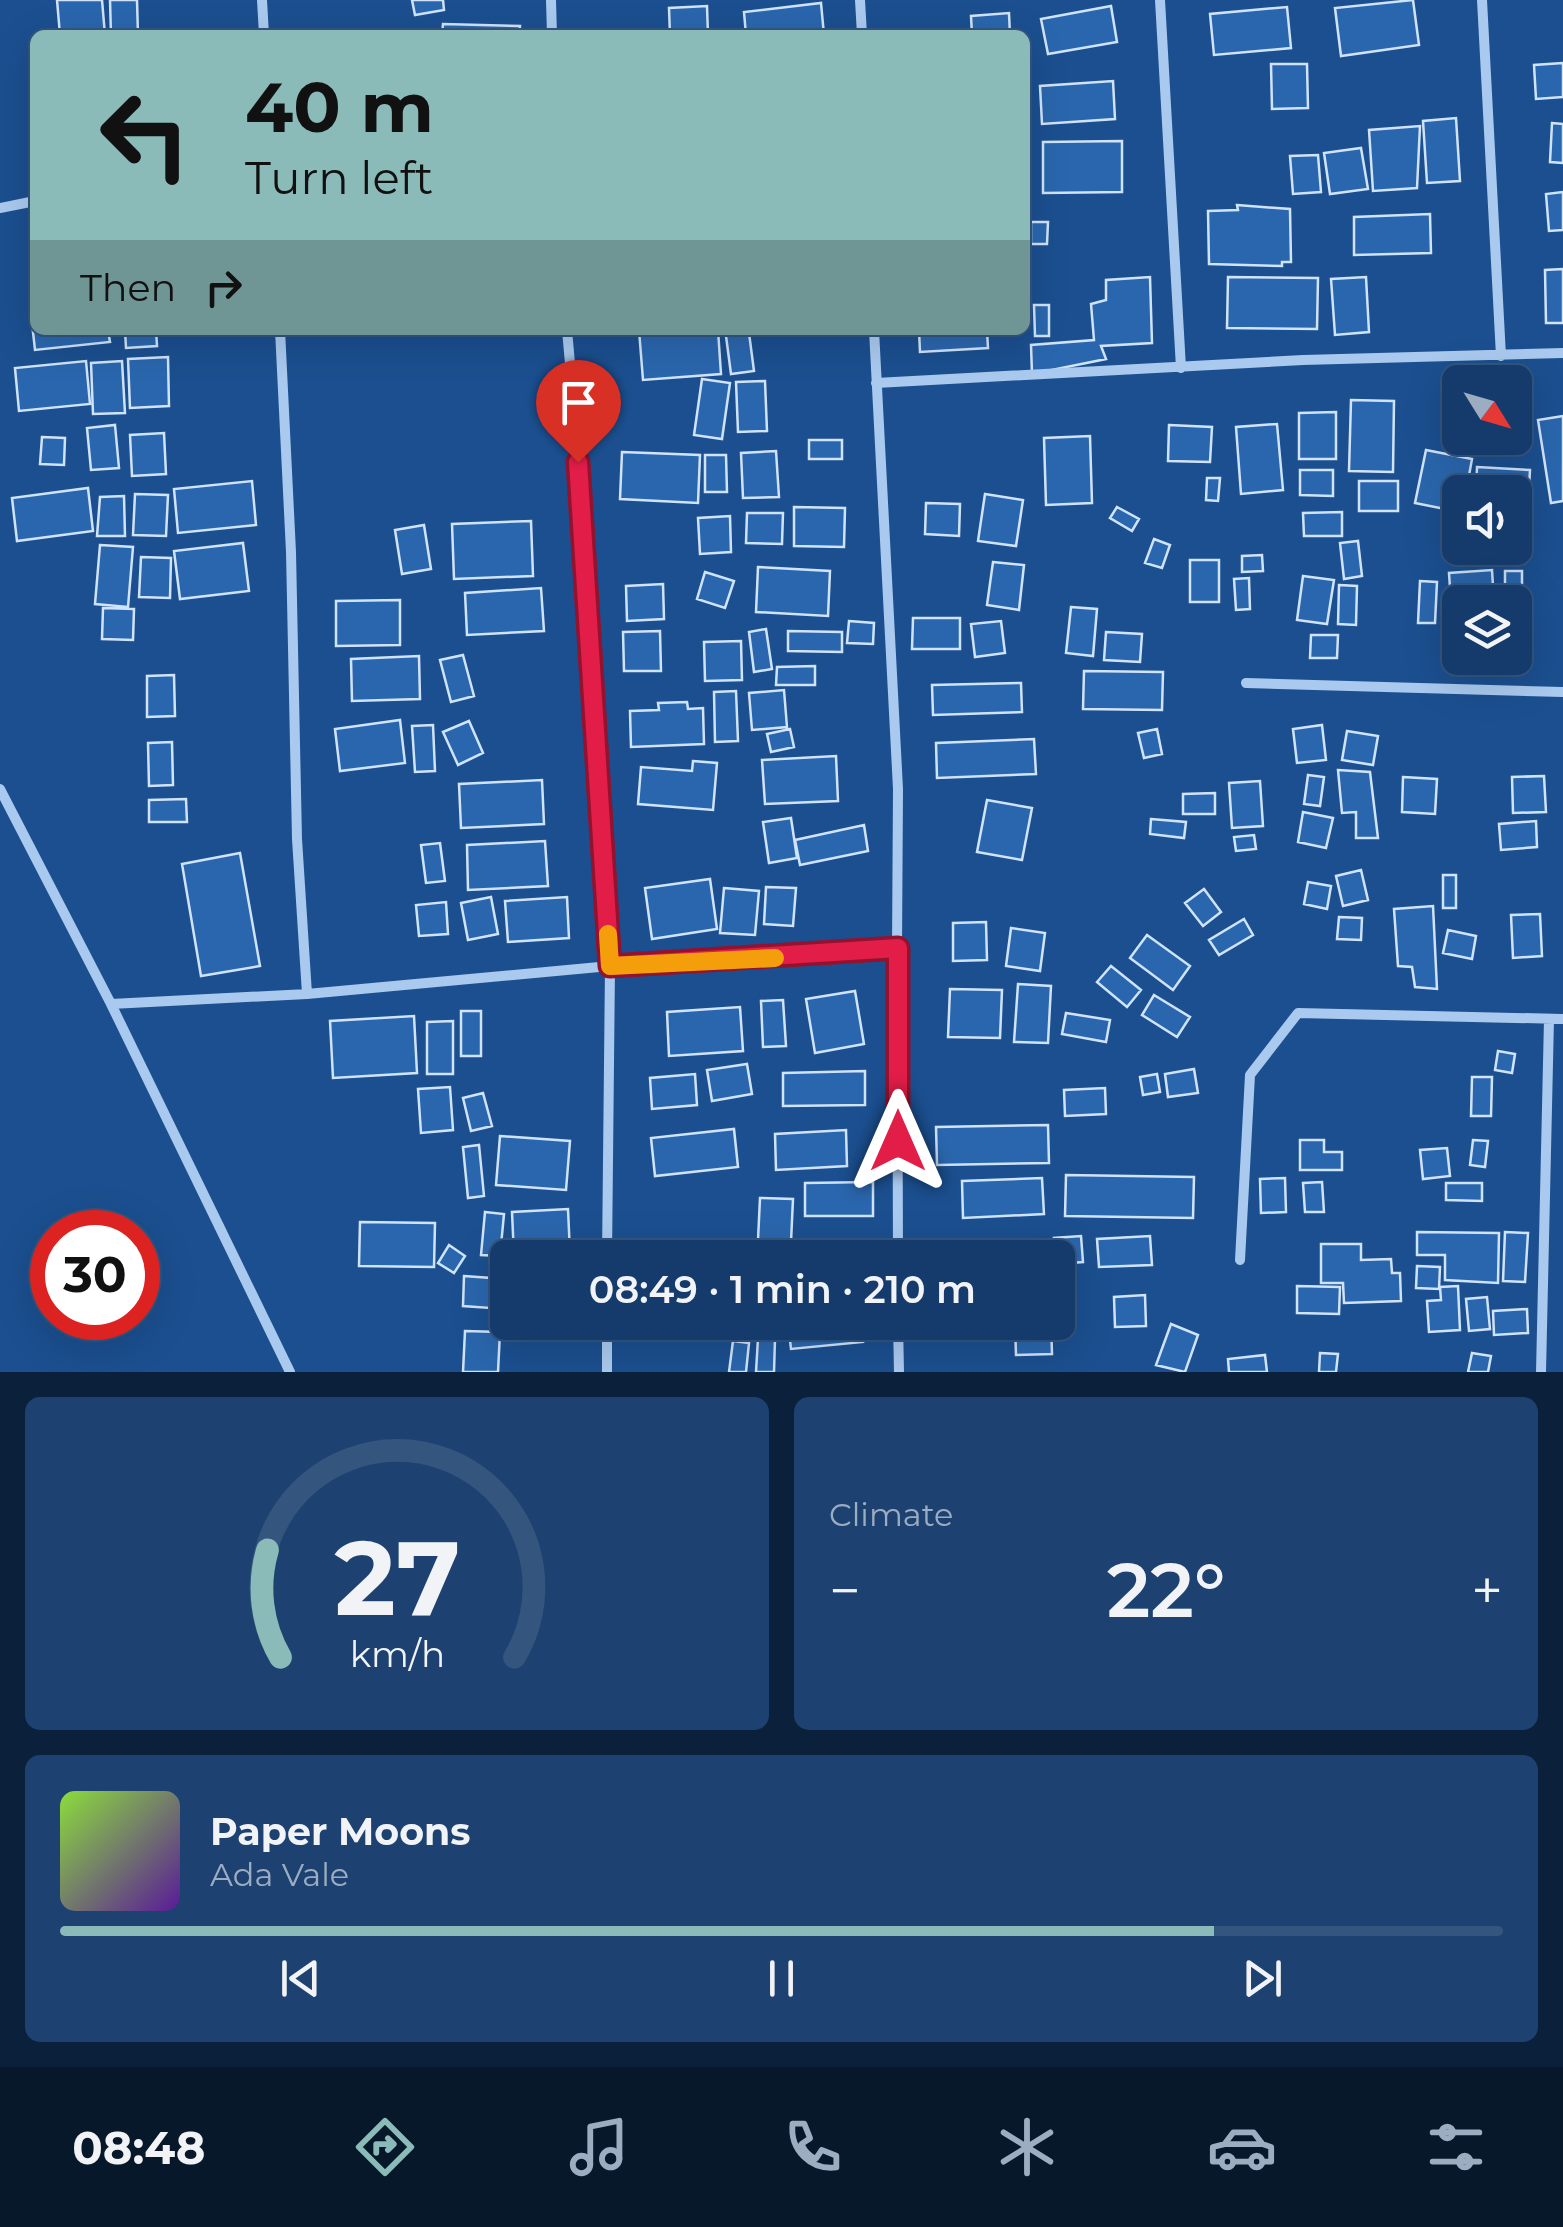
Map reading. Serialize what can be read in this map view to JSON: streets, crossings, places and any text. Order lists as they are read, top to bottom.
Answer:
{
  "north": "bottom right",
  "page": {
    "turn": ["40 m", "Turn left"],
    "then": "Then",
    "limit": "30",
    "trip": "08:49 · 1 min · 210 m",
    "tile": "Climate",
    "heat": ["−", "22°", "+"],
    "song": ["Paper Moons", "Ada Vale"],
    "tabs": "08:48",
    "gauge": ["27", "km/h"]
  }
}
